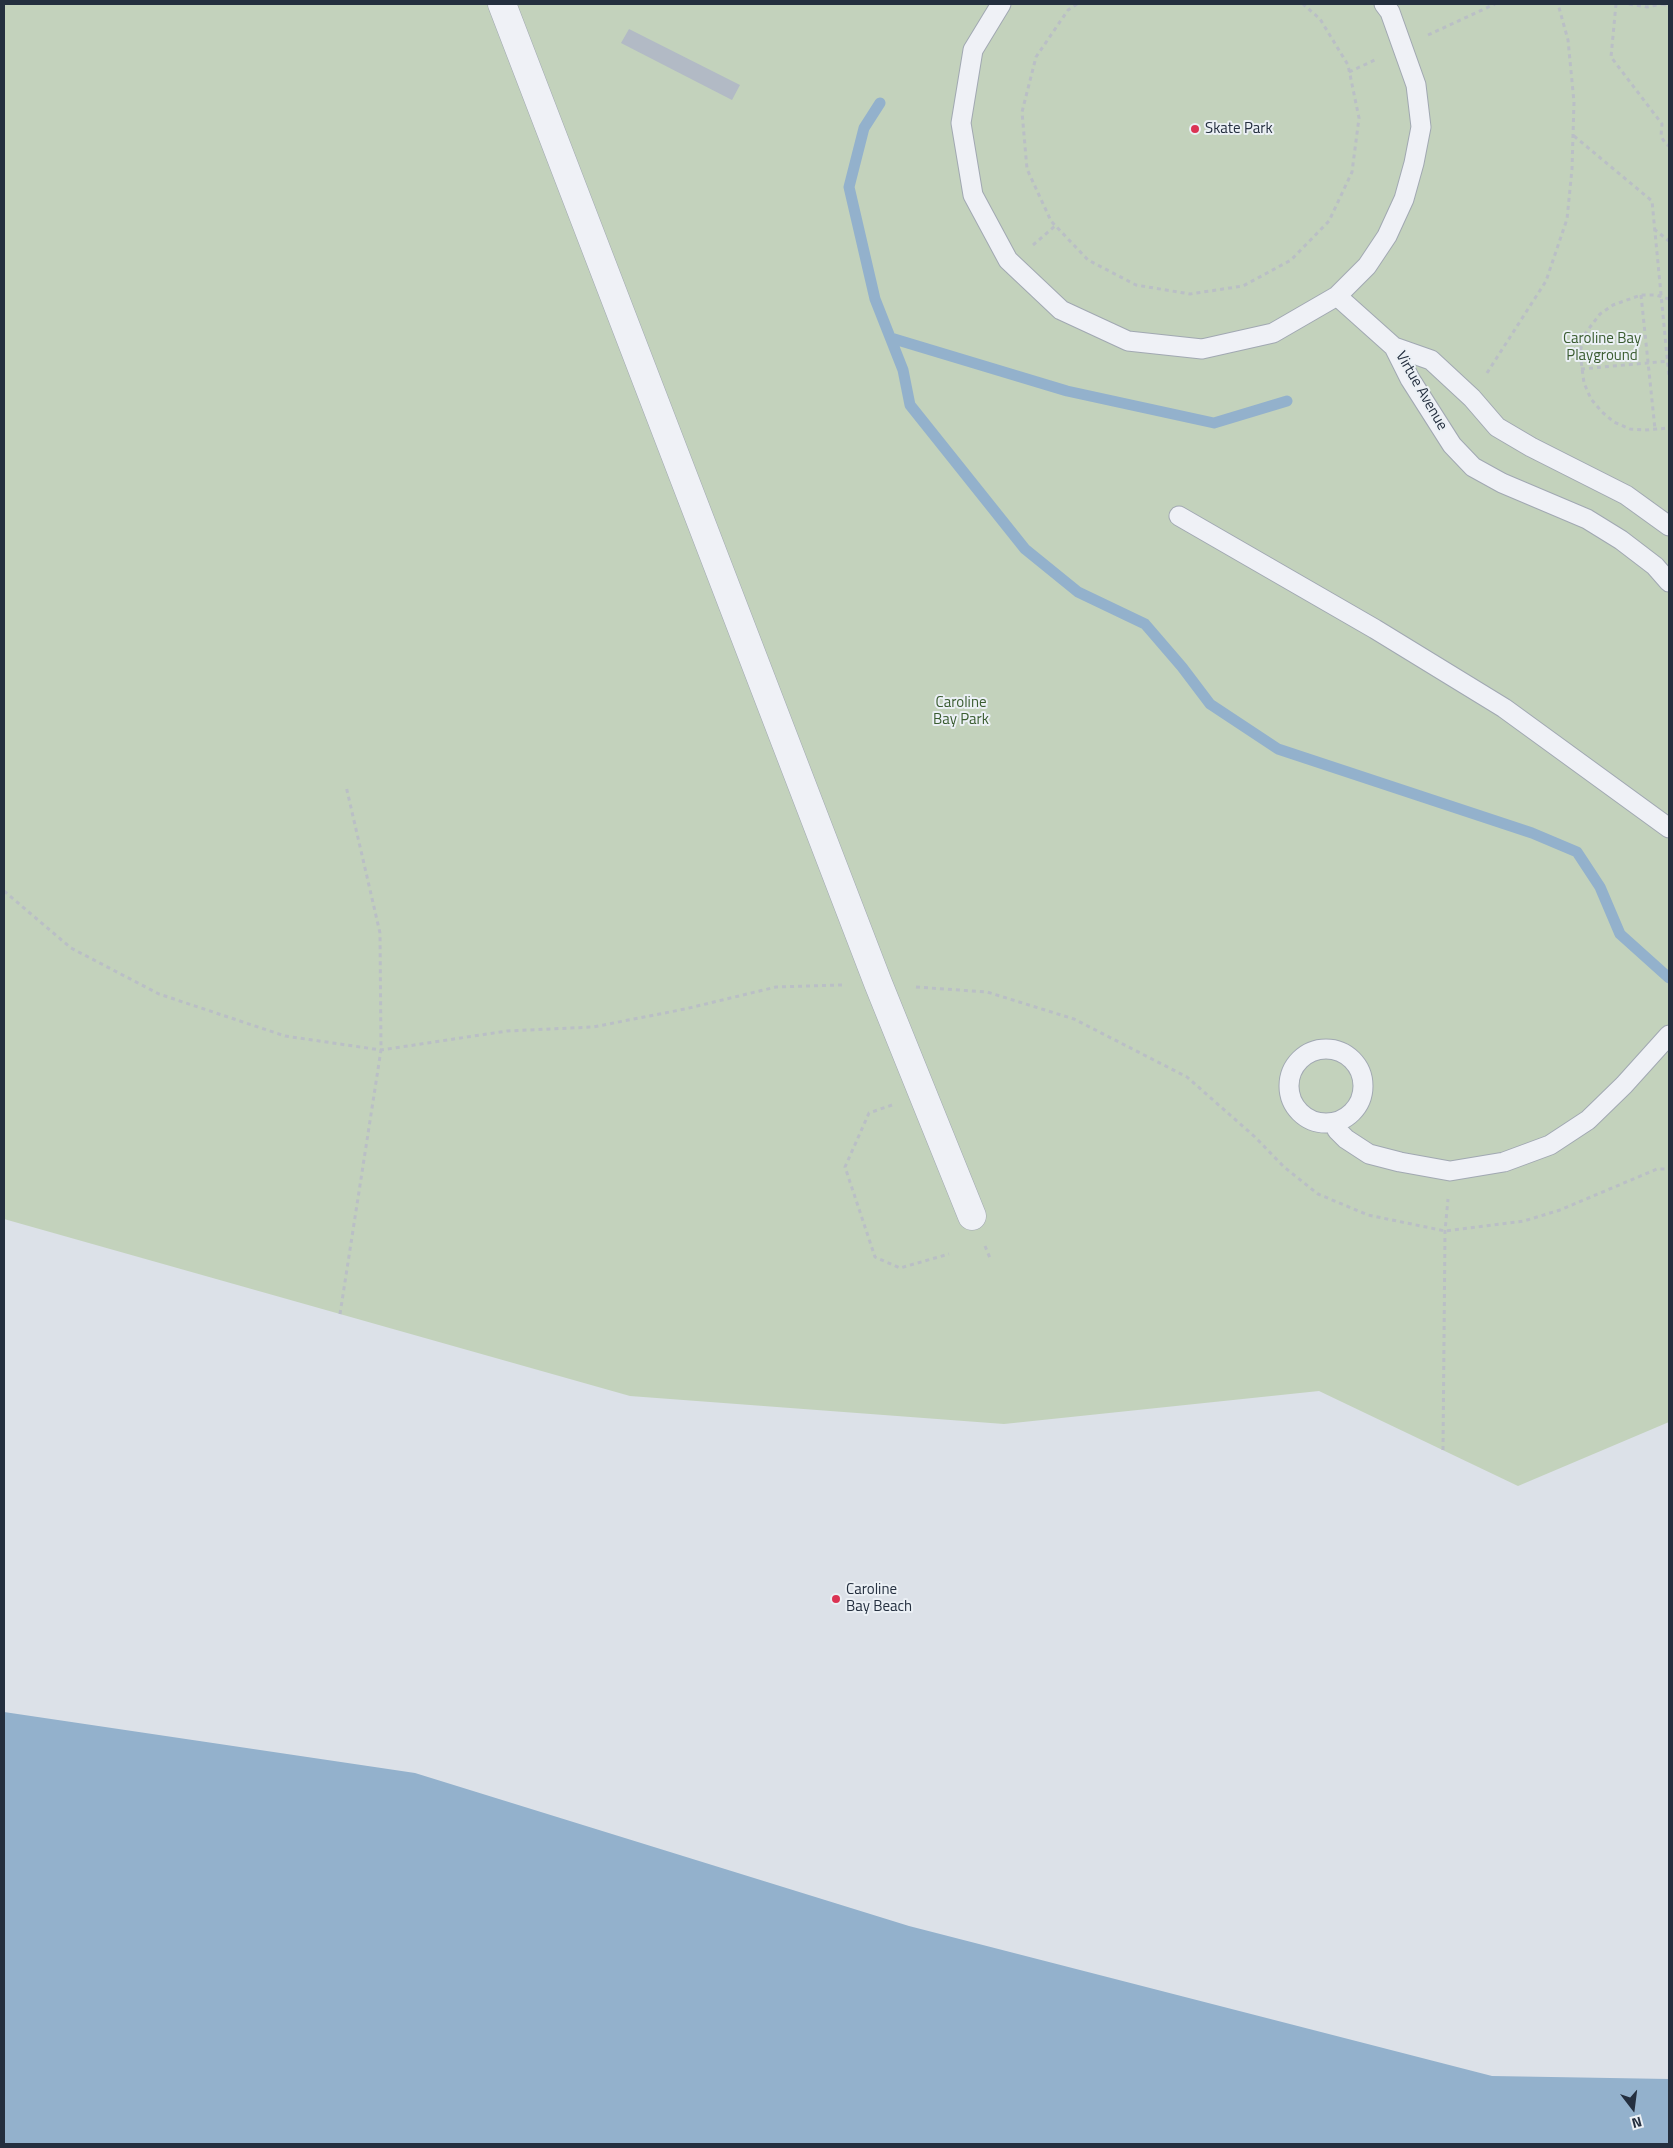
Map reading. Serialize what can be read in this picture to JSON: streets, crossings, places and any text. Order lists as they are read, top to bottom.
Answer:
{
  "streets": {
    "lane": ["Virtue Avenue"]
  },
  "parks": ["Caroline Bay Playground", "Caroline Bay Park"],
  "places": ["Skate Park", "Caroline Bay Beach"],
  "north": "bottom"
}
